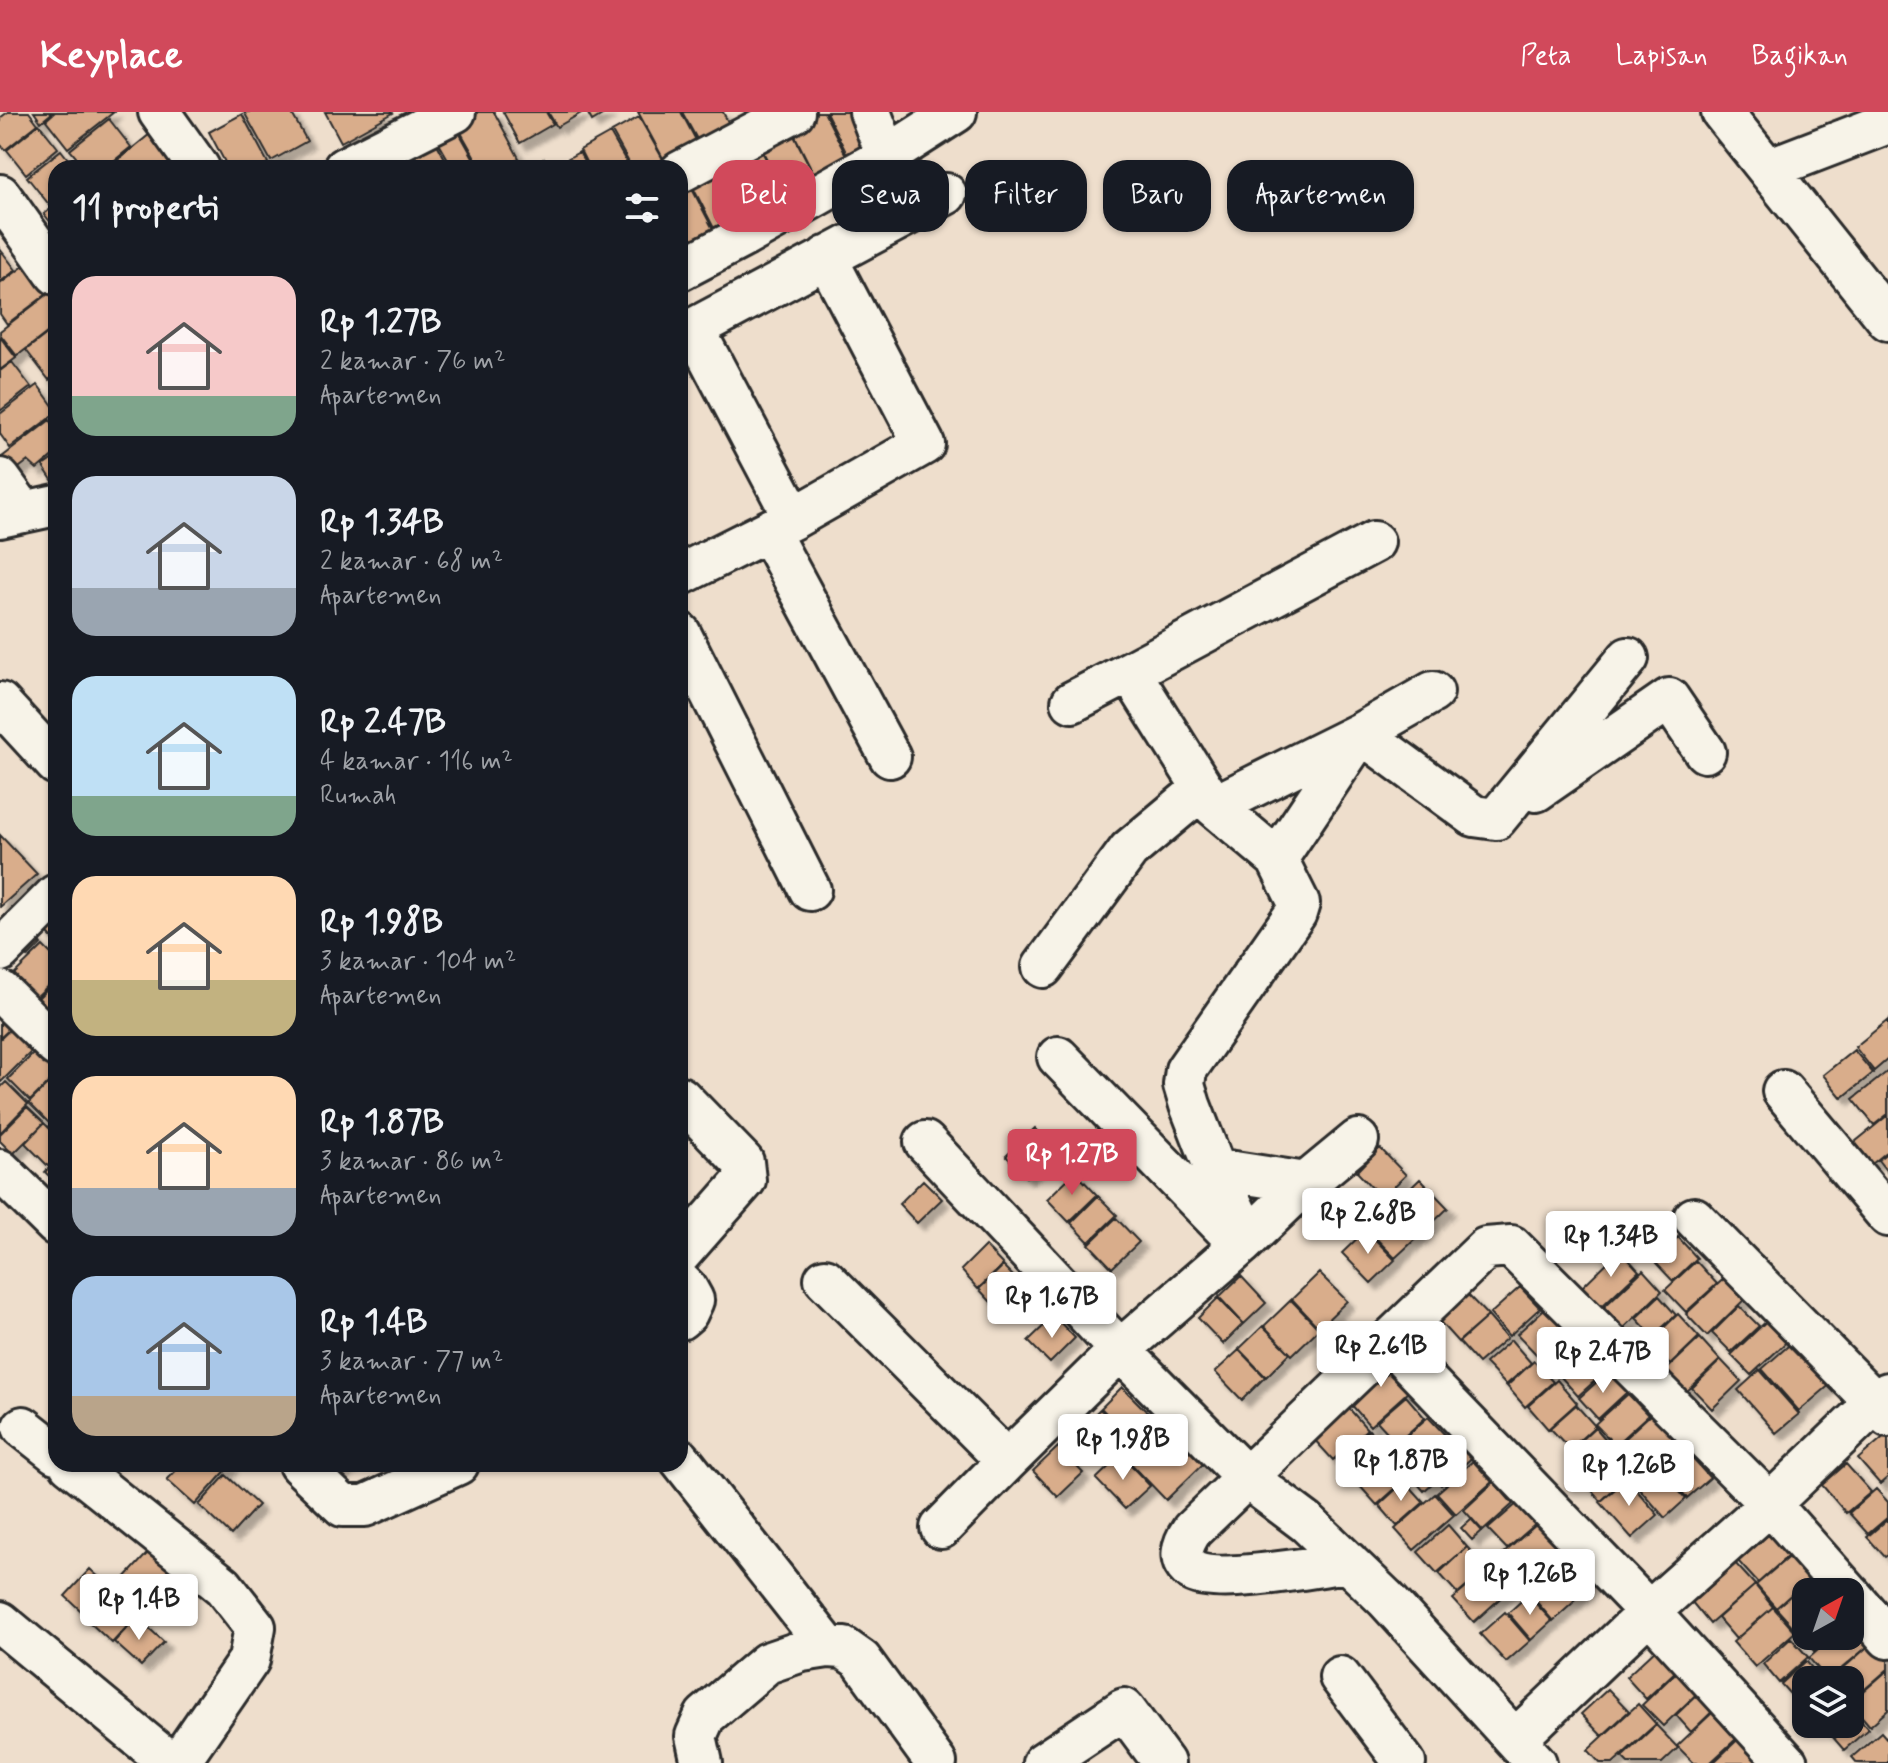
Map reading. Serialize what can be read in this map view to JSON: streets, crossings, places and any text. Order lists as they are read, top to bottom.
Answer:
{
  "north": "top right",
  "page": {
    "header": "Keyplace",
    "nav": ["Peta", "Lapisan", "Bagikan"],
    "chip": [
      "Beli",
      "Sewa",
      "Filter",
      "Baru",
      "Apartemen"
    ],
    "heading": "11 properti",
    "list": [
      {
        "name": "Rp 1.27B",
        "note": "2 kamar · 76 m² · Apartemen"
      },
      {
        "name": "Rp 1.34B",
        "note": "2 kamar · 68 m² · Apartemen"
      },
      {
        "name": "Rp 2.47B",
        "note": "4 kamar · 116 m² · Rumah"
      },
      {
        "name": "Rp 1.98B",
        "note": "3 kamar · 104 m² · Apartemen"
      },
      {
        "name": "Rp 1.87B",
        "note": "3 kamar · 86 m² · Apartemen"
      },
      {
        "name": "Rp 1.4B",
        "note": "3 kamar · 77 m² · Apartemen"
      }
    ],
    "price": [
      "Rp 1.27B",
      "Rp 2.68B",
      "Rp 1.34B",
      "Rp 1.67B",
      "Rp 2.61B",
      "Rp 2.47B",
      "Rp 1.98B",
      "Rp 1.87B",
      "Rp 1.26B",
      "Rp 1.26B",
      "Rp 1.4B"
    ]
  }
}
